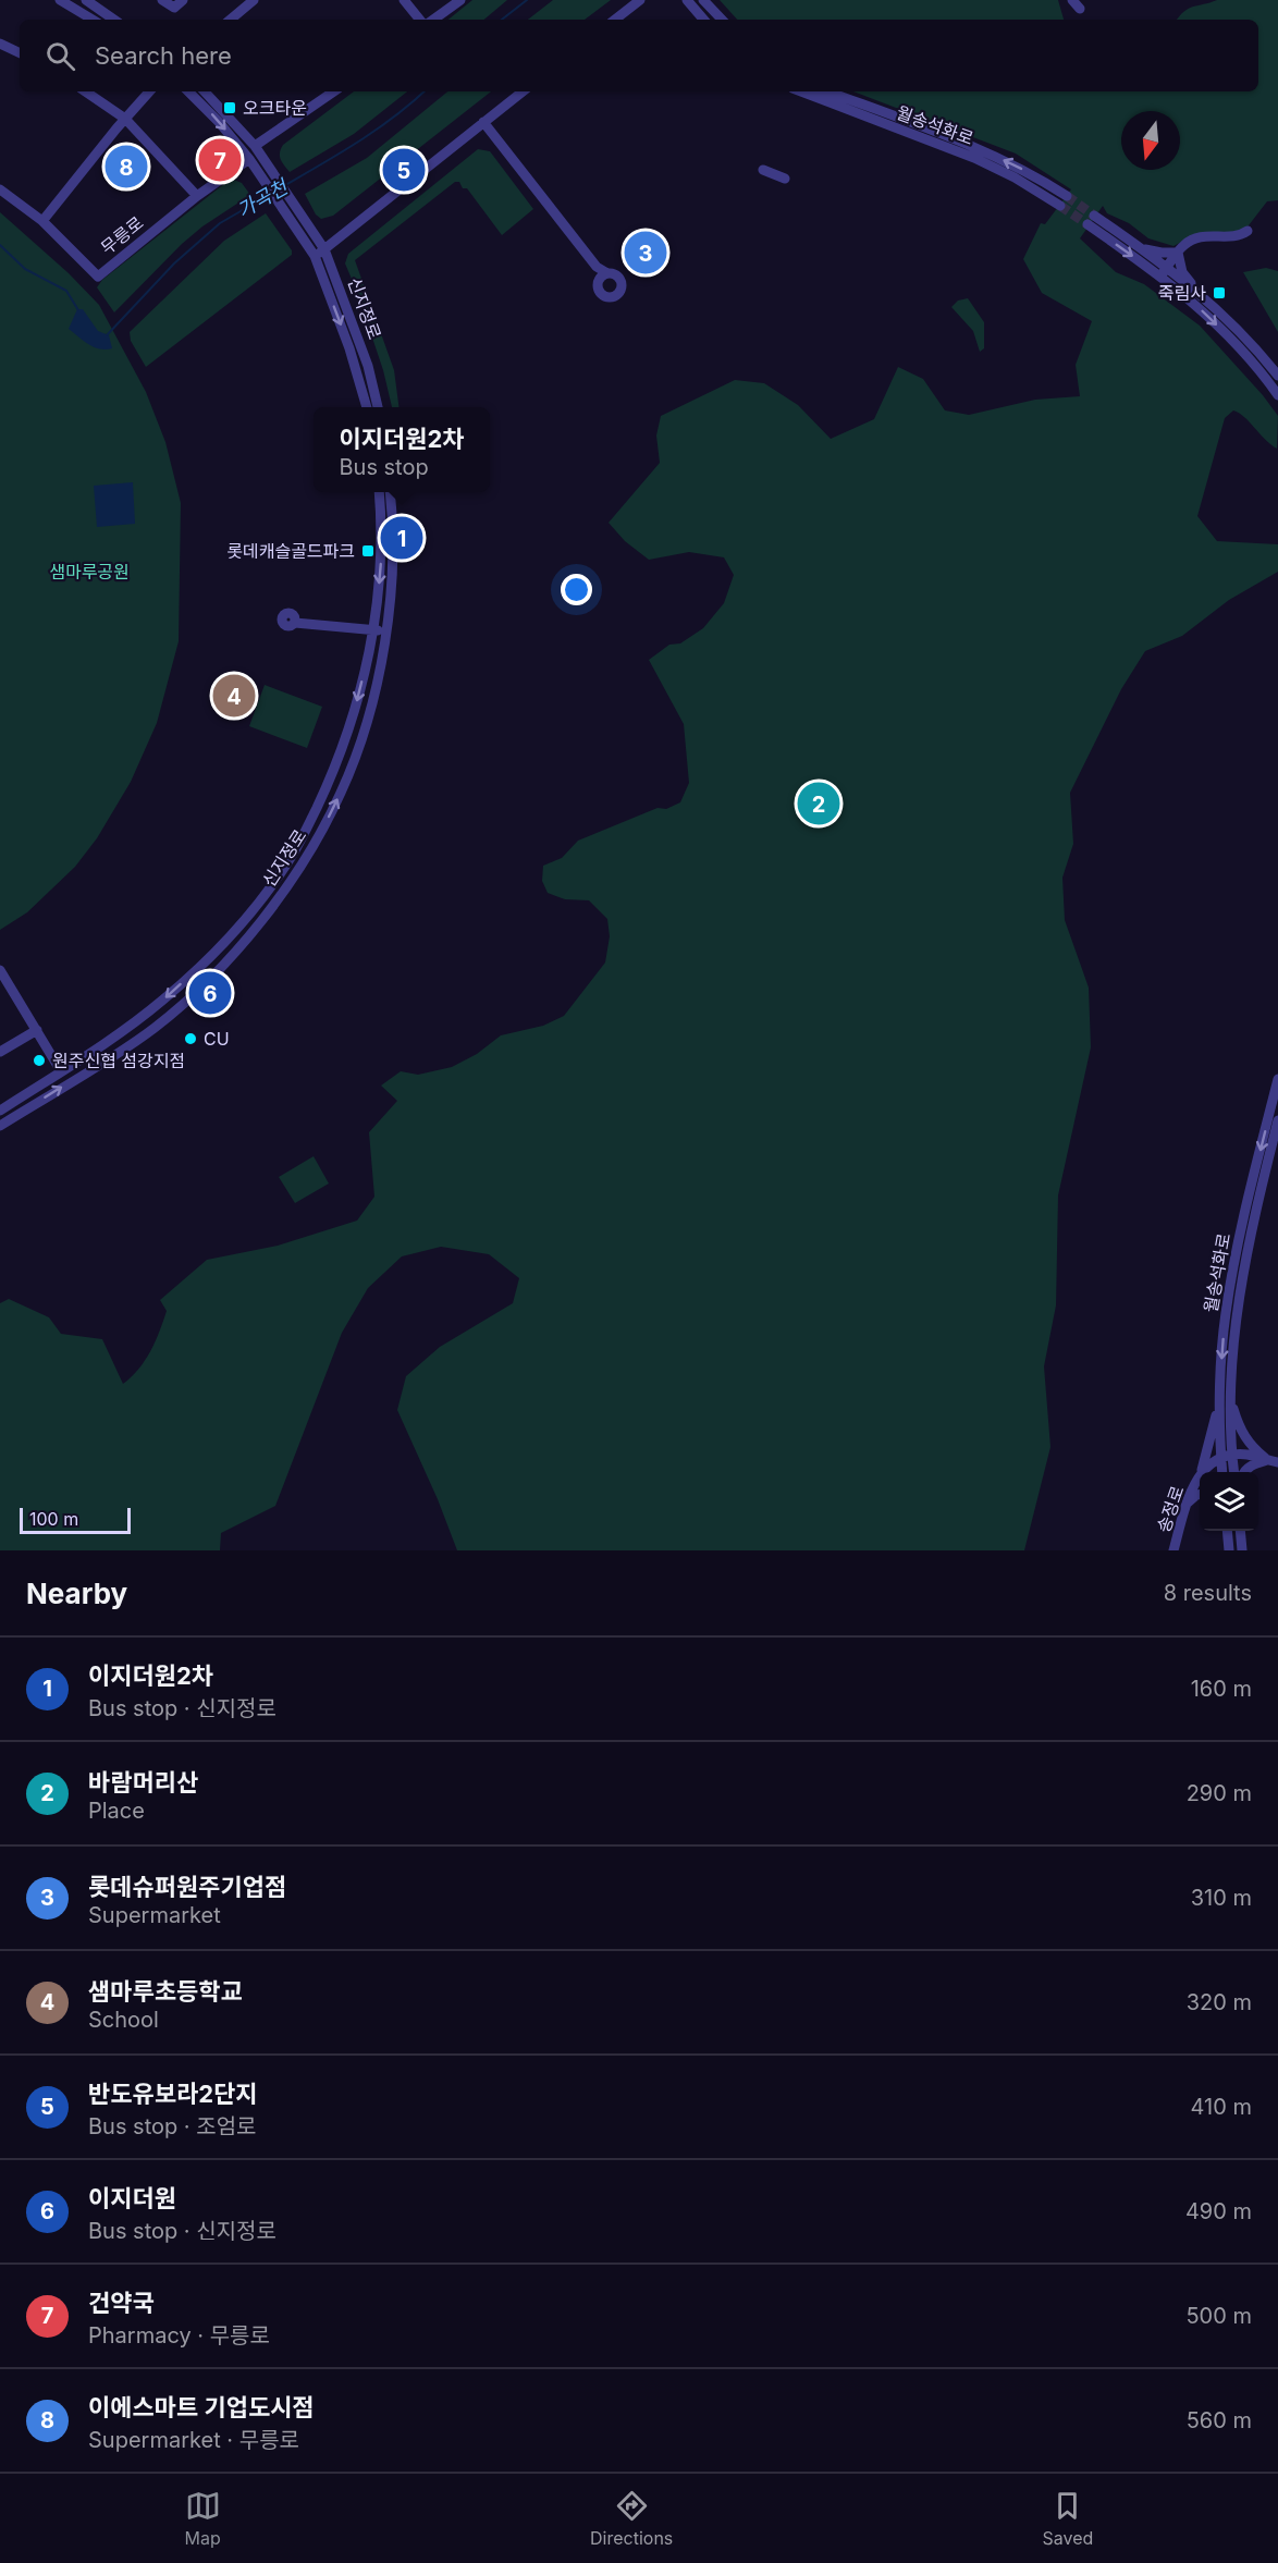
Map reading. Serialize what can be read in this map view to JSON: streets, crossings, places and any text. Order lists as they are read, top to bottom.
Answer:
{
  "streets": {
    "street": [
      "월송석화로",
      "무릉로",
      "신지정로",
      "송정로"
    ]
  },
  "crossings": [
    ["월송석화로", "송정로"],
    ["무릉로", "신지정로"]
  ],
  "water": ["가곡천"],
  "parks": ["샘마루공원"],
  "places": {
    "transit": ["오크타운", "죽림사", "롯데캐슬골드파크"],
    "other": ["CU", "원주신협 섬강지점"]
  },
  "scale_bar": "100 m",
  "north": "bottom",
  "page": {
    "search": "Search here",
    "pins": [
      "7",
      "8",
      "5",
      "3",
      "1",
      "4",
      "2",
      "6"
    ],
    "popup": ["이지더원2차", "Bus stop"],
    "scale": "100 m",
    "heading": ["Nearby", "8 results"],
    "list": [
      {
        "mark": "1",
        "name": "이지더원2차",
        "note": "Bus stop · 신지정로",
        "value": "160 m"
      },
      {
        "mark": "2",
        "name": "바람머리산",
        "note": "Place",
        "value": "290 m"
      },
      {
        "mark": "3",
        "name": "롯데슈퍼원주기업점",
        "note": "Supermarket",
        "value": "310 m"
      },
      {
        "mark": "4",
        "name": "샘마루초등학교",
        "note": "School",
        "value": "320 m"
      },
      {
        "mark": "5",
        "name": "반도유보라2단지",
        "note": "Bus stop · 조엄로",
        "value": "410 m"
      },
      {
        "mark": "6",
        "name": "이지더원",
        "note": "Bus stop · 신지정로",
        "value": "490 m"
      },
      {
        "mark": "7",
        "name": "건약국",
        "note": "Pharmacy · 무릉로",
        "value": "500 m"
      },
      {
        "mark": "8",
        "name": "이에스마트 기업도시점",
        "note": "Supermarket · 무릉로",
        "value": "560 m"
      }
    ],
    "nav": ["Map", "Directions", "Saved"]
  }
}
